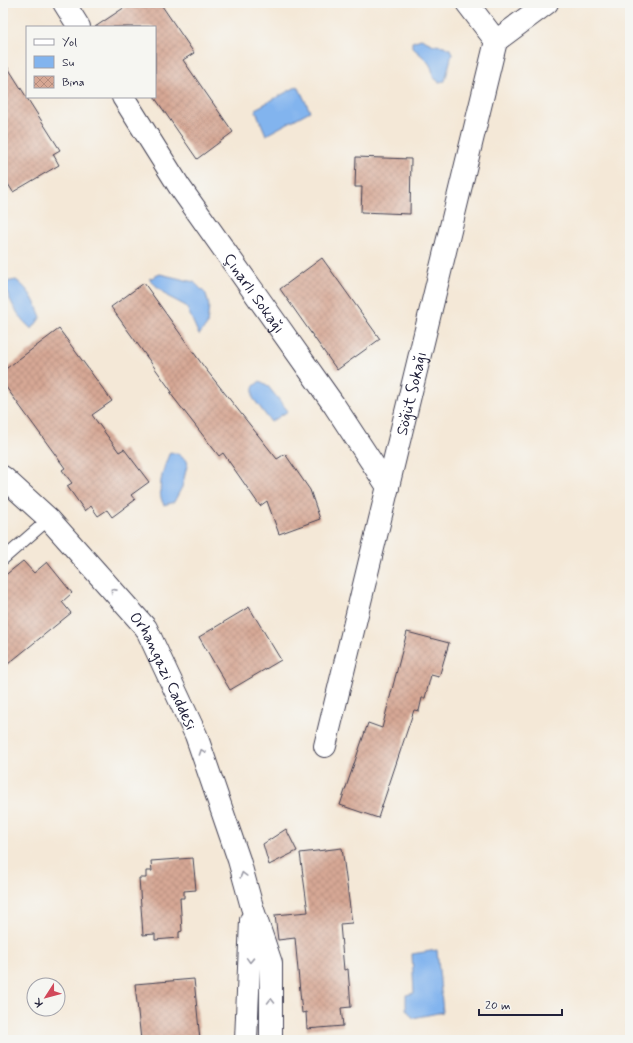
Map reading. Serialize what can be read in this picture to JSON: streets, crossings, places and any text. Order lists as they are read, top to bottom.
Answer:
{
  "streets": {
    "street": ["Çınarlı Sokağı", "Söğüt Sokağı", "Orhangazi Caddesi"]
  },
  "crossings": [
    ["Çınarlı Sokağı", "Söğüt Sokağı"]
  ],
  "legend": ["Yol", "Su", "Bina"],
  "scale_bar": "20 m",
  "north": "bottom left"
}
